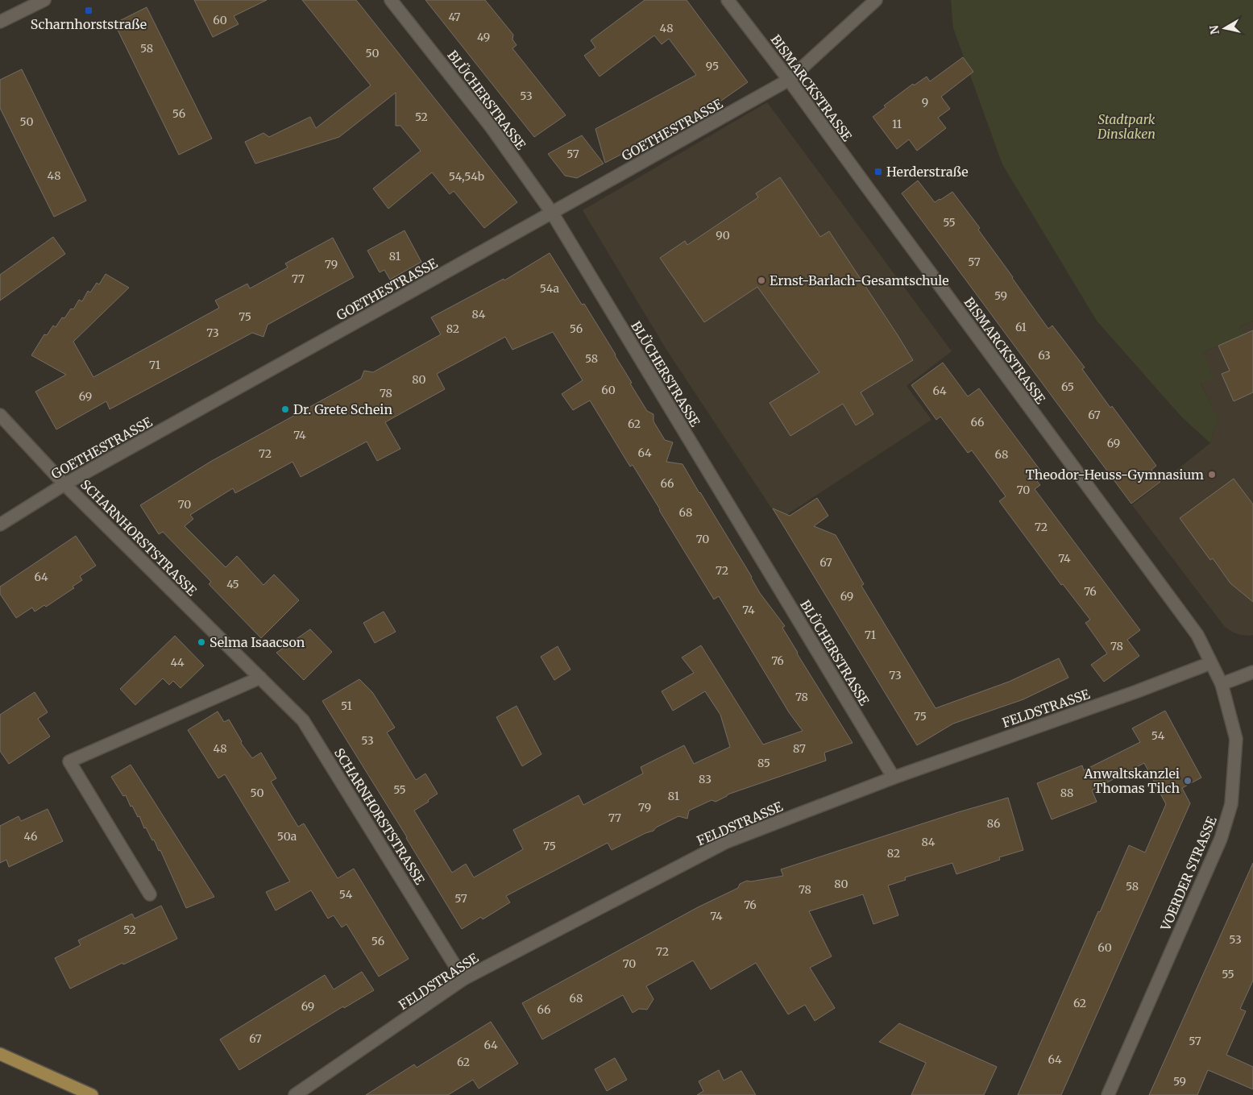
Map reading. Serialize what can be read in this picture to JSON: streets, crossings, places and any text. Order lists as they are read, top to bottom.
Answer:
{
  "streets": {
    "street": [
      "BISMARCKSTRASSE",
      "BLÜCHERSTRASSE",
      "GOETHESTRASSE",
      "SCHARNHORSTSTRASSE",
      "FELDSTRASSE",
      "VOERDER STRASSE"
    ]
  },
  "crossings": [
    ["BISMARCKSTRASSE", "GOETHESTRASSE"],
    ["BISMARCKSTRASSE", "FELDSTRASSE"],
    ["BISMARCKSTRASSE", "VOERDER STRASSE"],
    ["BLÜCHERSTRASSE", "GOETHESTRASSE"],
    ["BLÜCHERSTRASSE", "FELDSTRASSE"],
    ["GOETHESTRASSE", "SCHARNHORSTSTRASSE"],
    ["SCHARNHORSTSTRASSE", "FELDSTRASSE"]
  ],
  "parks": ["Stadtpark Dinslaken"],
  "places": {
    "transit": ["Scharnhorststraße", "Herderstraße"],
    "other": [
      "Ernst-Barlach-Gesamtschule",
      "Dr. Grete Schein",
      "Theodor-Heuss-Gymnasium",
      "Selma Isaacson",
      "Anwaltskanzlei Thomas Tilch"
    ]
  },
  "house_numbers": [
    "47",
    "60",
    "48",
    "49",
    "58",
    "50",
    "95",
    "53",
    "9",
    "56",
    "52",
    "50",
    "11",
    "57",
    "48",
    "54,54b",
    "55",
    "90",
    "81",
    "57",
    "79",
    "77",
    "54a",
    "59",
    "84",
    "75",
    "61",
    "82",
    "56",
    "73",
    "63",
    "58",
    "71",
    "80",
    "65",
    "60",
    "64",
    "78",
    "69",
    "67",
    "66",
    "62",
    "74",
    "69",
    "64",
    "72",
    "68",
    "66",
    "70",
    "70",
    "68",
    "72",
    "70",
    "74",
    "67",
    "72",
    "64",
    "45",
    "76",
    "69",
    "74",
    "71",
    "78",
    "76",
    "44",
    "73",
    "78",
    "51",
    "75",
    "54",
    "53",
    "48",
    "87",
    "85",
    "83",
    "55",
    "50",
    "88",
    "81",
    "79",
    "77",
    "86",
    "46",
    "50a",
    "84",
    "75",
    "82",
    "80",
    "58",
    "78",
    "54",
    "57",
    "76",
    "74",
    "52",
    "53",
    "56",
    "60",
    "72",
    "70",
    "55",
    "68",
    "62",
    "69",
    "66",
    "67",
    "57",
    "64",
    "64",
    "62",
    "59"
  ],
  "north": "left"
}
